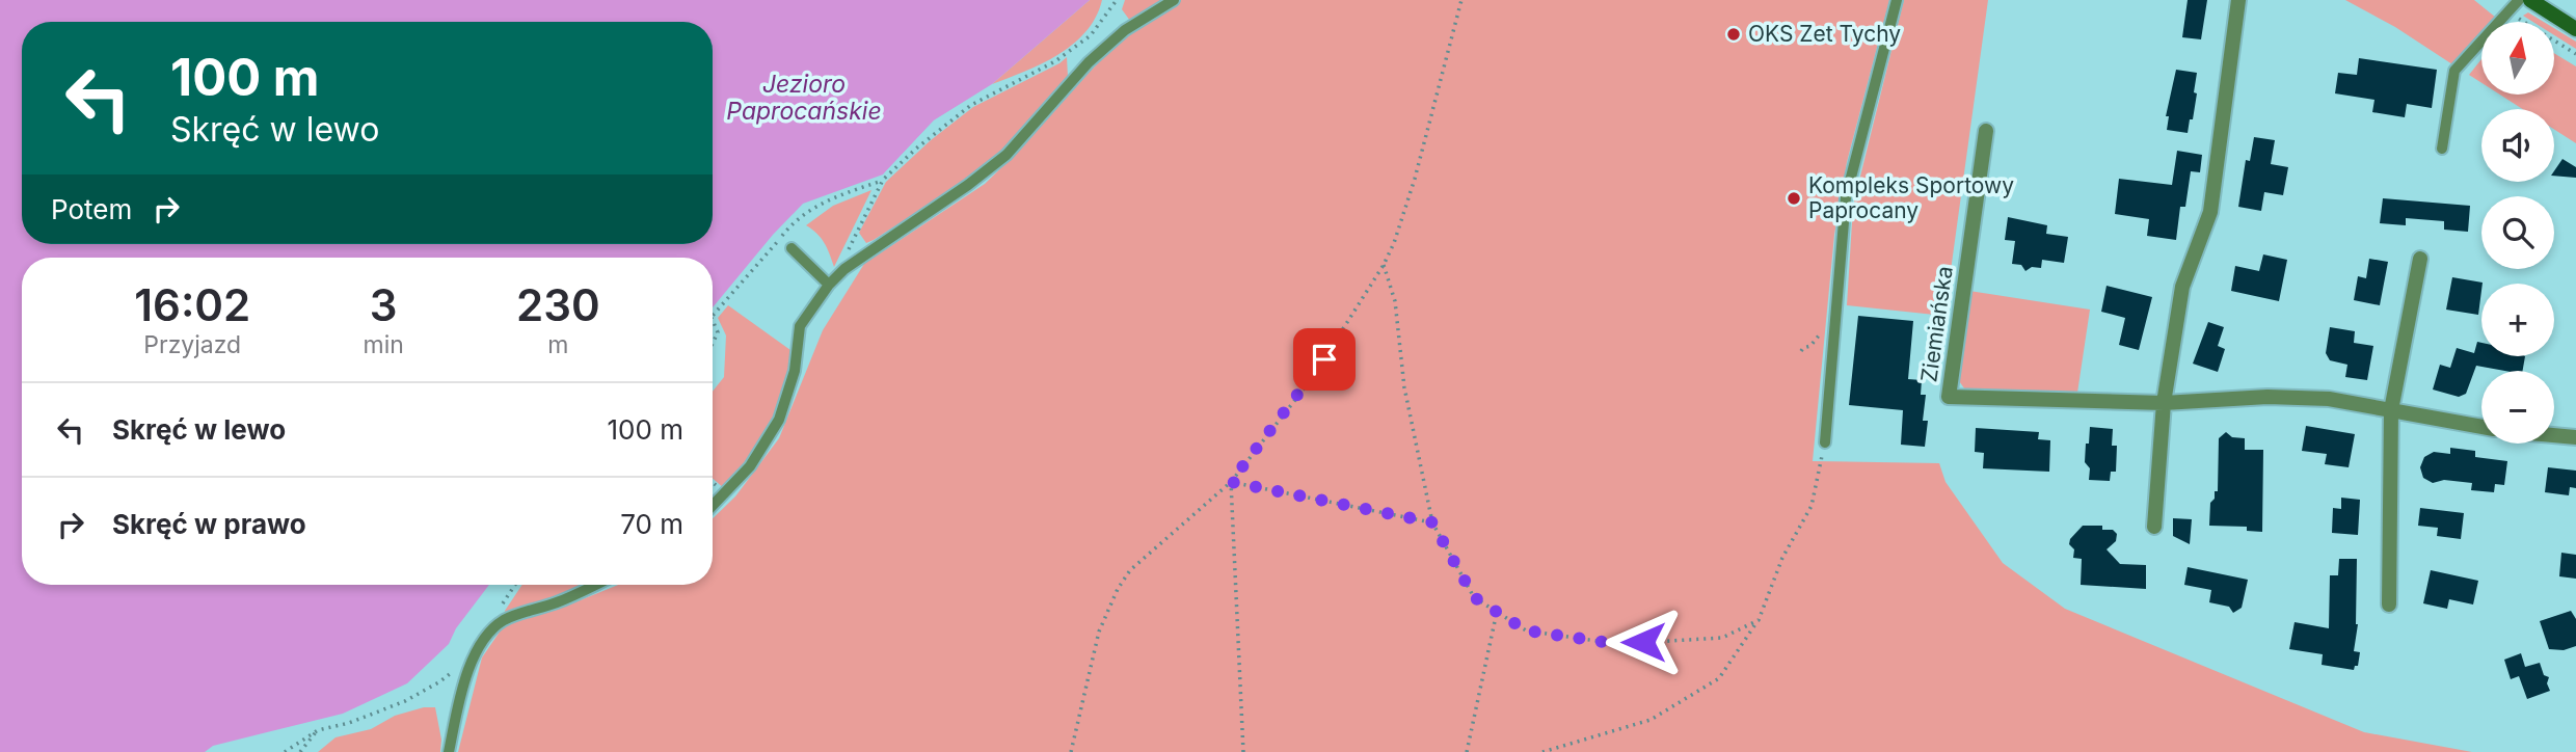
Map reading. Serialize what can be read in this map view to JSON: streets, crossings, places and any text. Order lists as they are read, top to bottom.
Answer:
{
  "streets": {
    "street": ["Ziemiańska"]
  },
  "water": ["Jezioro Paprocańskie"],
  "places": ["OKS Zet Tychy", "Kompleks Sportowy Paprocany"],
  "north": "top",
  "page": {
    "map_buttons": ["+", "−"],
    "turn": ["100 m", "Skręć w lewo"],
    "then": "Potem",
    "eta": [
      "16:02",
      "Przyjazd",
      "3",
      "min",
      "230",
      "m"
    ],
    "list": [
      {
        "name": "Skręć w lewo",
        "value": "100 m"
      },
      {
        "name": "Skręć w prawo",
        "value": "70 m"
      }
    ]
  }
}
